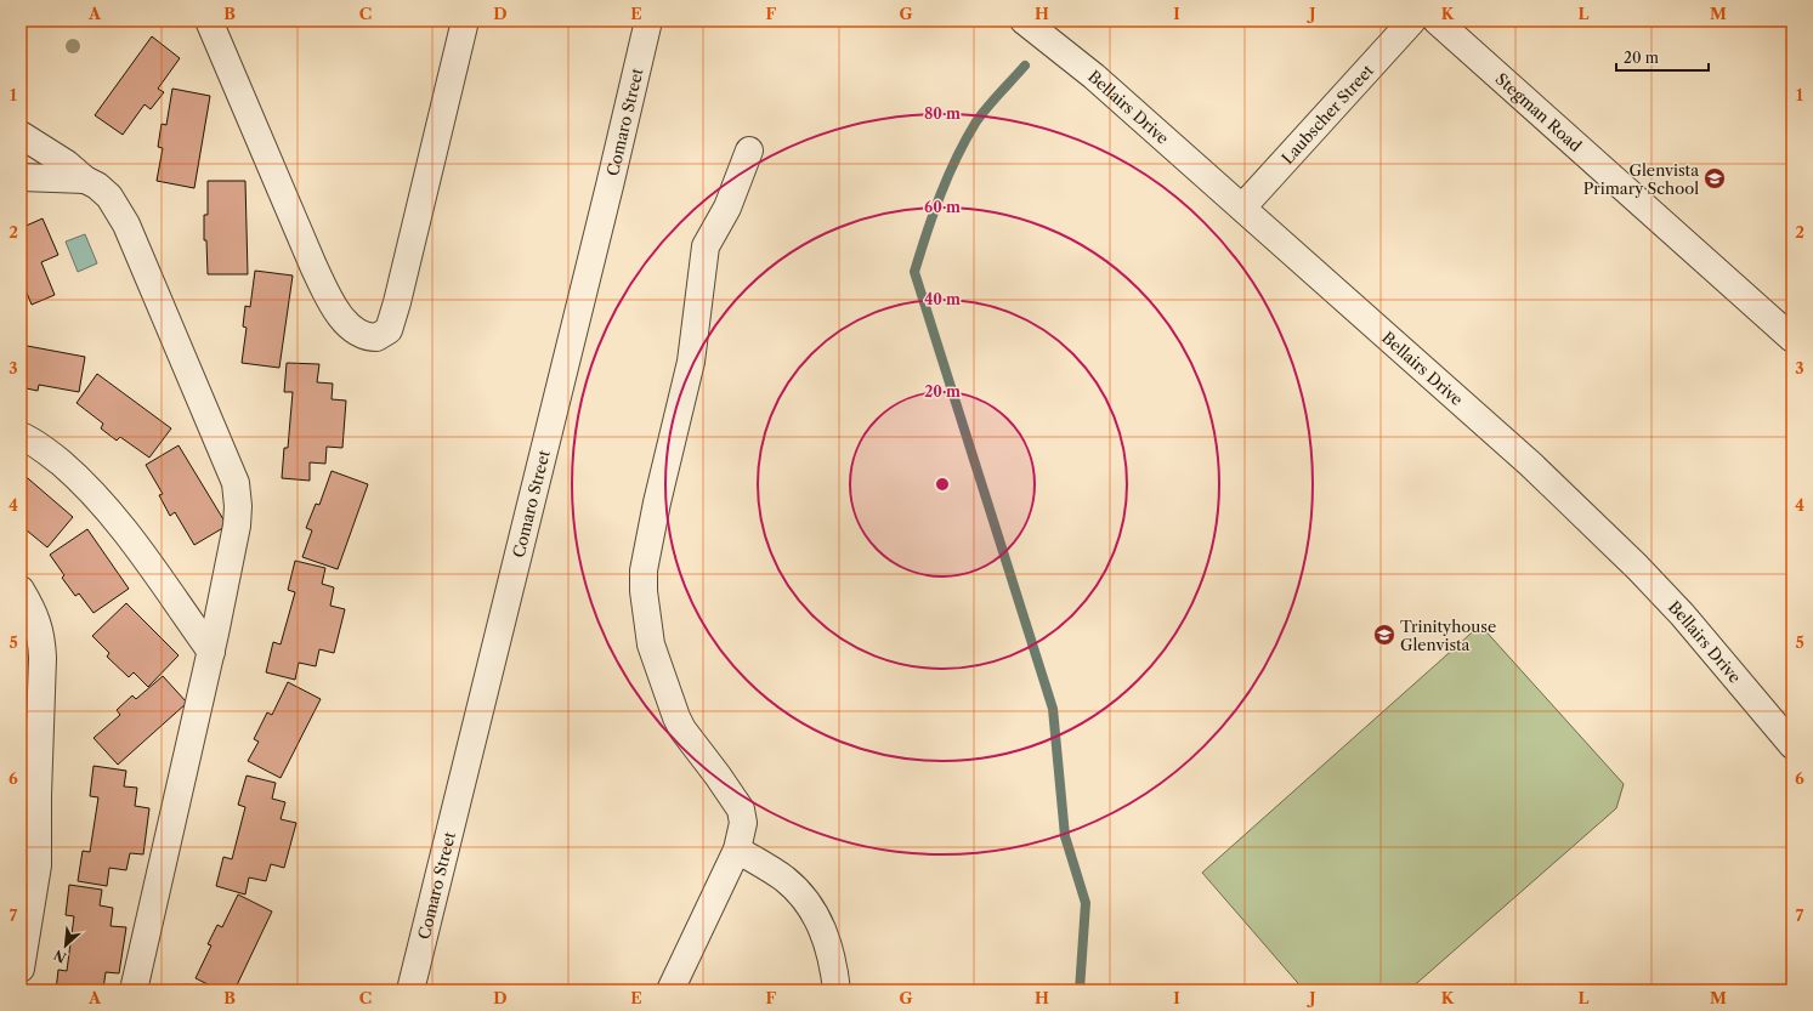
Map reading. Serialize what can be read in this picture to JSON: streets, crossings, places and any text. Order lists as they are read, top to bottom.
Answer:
{
  "streets": {
    "street": [
      "Bellairs Drive",
      "Stegman Road",
      "Laubscher Street",
      "Comaro Street"
    ]
  },
  "crossings": [
    ["Bellairs Drive", "Laubscher Street"]
  ],
  "places": {
    "school or university": ["Glenvista Primary School", "Trinityhouse Glenvista"]
  },
  "scale_bar": "20 m",
  "north": "bottom left",
  "grid": {
    "columns": [
      "A",
      "B",
      "C",
      "D",
      "E",
      "F",
      "G",
      "H",
      "I",
      "J",
      "K",
      "L",
      "M"
    ],
    "rows": [
      "1",
      "2",
      "3",
      "4",
      "5",
      "6",
      "7"
    ]
  },
  "rings": [
    "80 m",
    "60 m",
    "40 m",
    "20 m"
  ]
}
